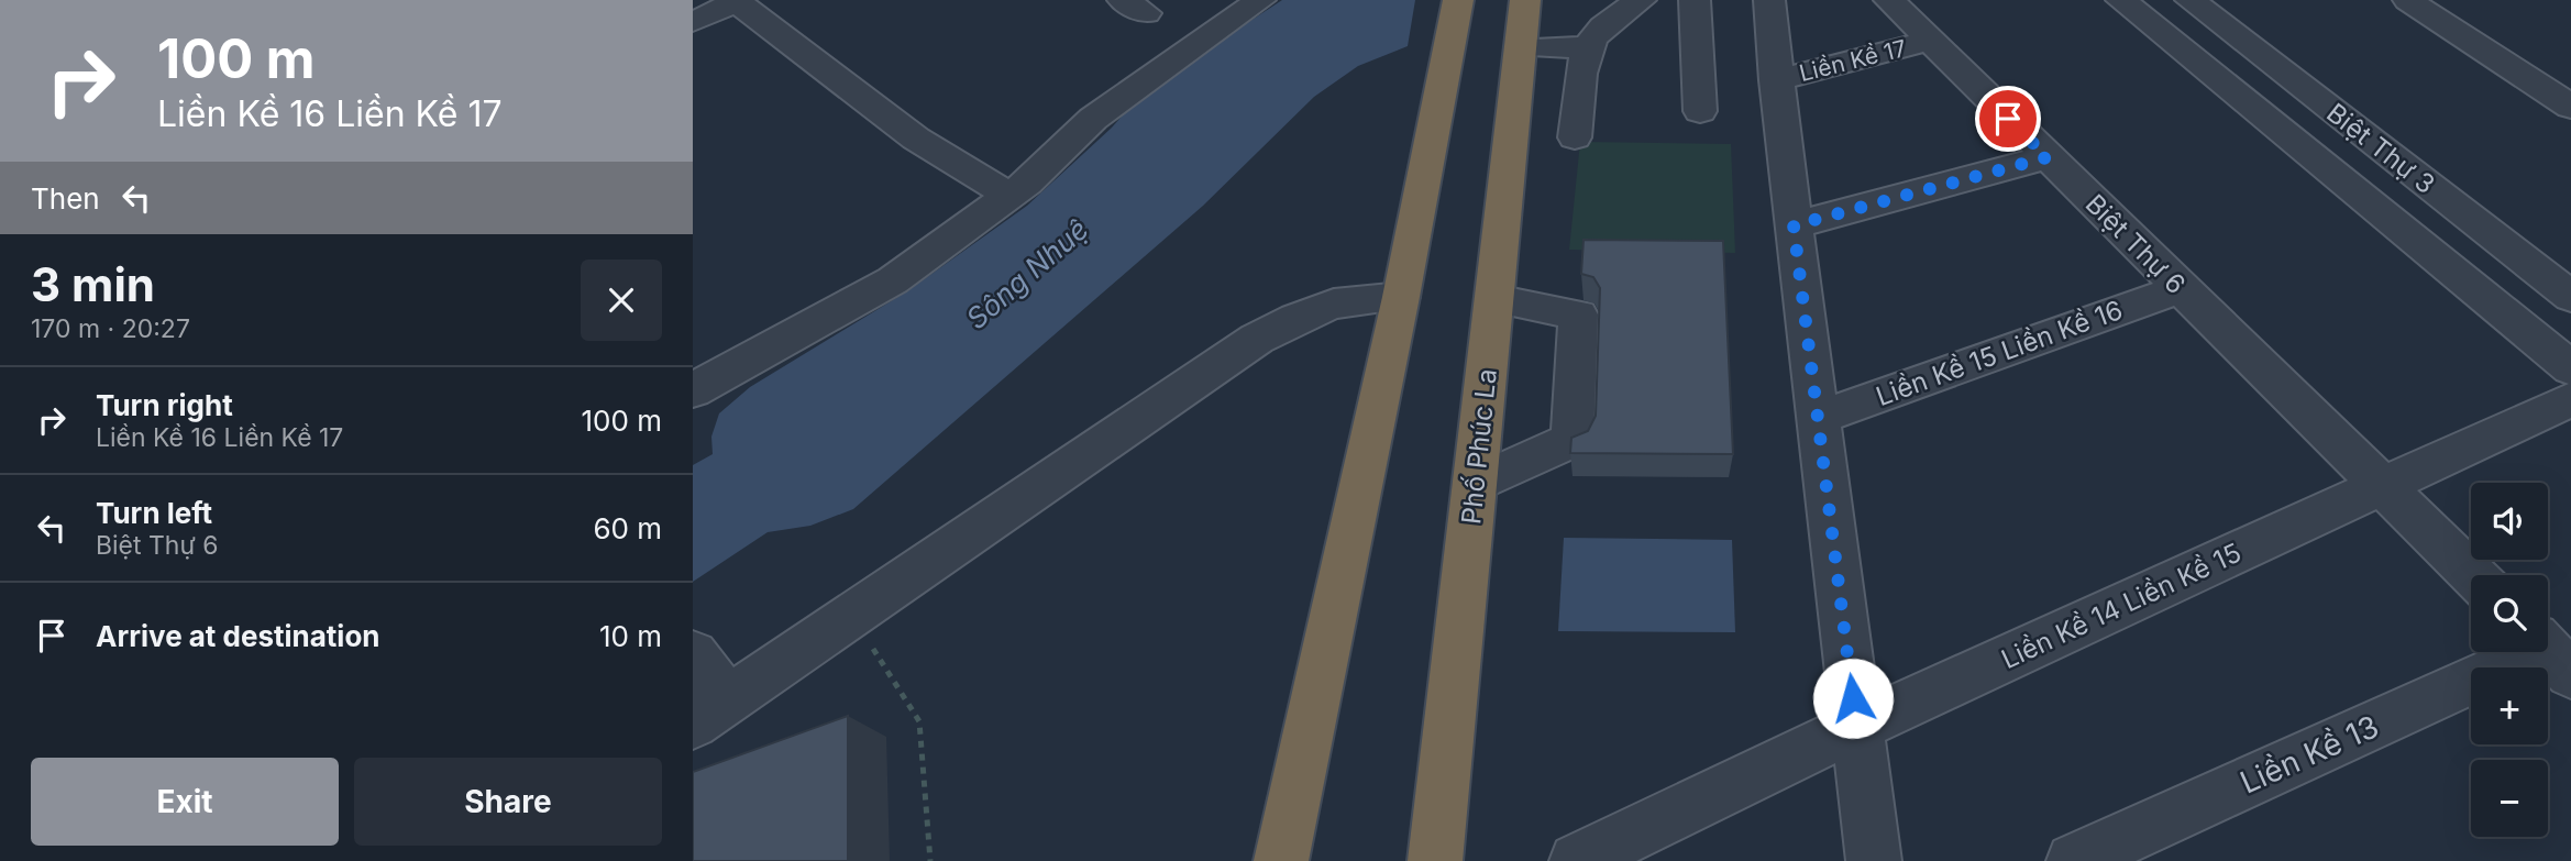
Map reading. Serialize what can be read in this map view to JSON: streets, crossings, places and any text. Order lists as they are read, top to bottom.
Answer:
{
  "streets": {
    "highway": ["Phố Phúc La"],
    "street": [
      "Liền Kề 17",
      "Biệt Thự 3",
      "Biệt Thự 6",
      "Liền Kề 15 Liền Kề 16",
      "Liền Kề 14 Liền Kề 15",
      "Liền Kề 13"
    ]
  },
  "crossings": [
    ["Liền Kề 17", "Biệt Thự 6"],
    ["Biệt Thự 6", "Liền Kề 15 Liền Kề 16"],
    ["Biệt Thự 6", "Liền Kề 14 Liền Kề 15"]
  ],
  "water": ["Sông Nhuệ"],
  "page": {
    "turn": ["100 m", "Liền Kề 16 Liền Kề 17"],
    "then": "Then",
    "heading": ["3 min", "170 m · 20:27"],
    "list": [
      {
        "name": "Turn right",
        "note": "Liền Kề 16 Liền Kề 17",
        "value": "100 m"
      },
      {
        "name": "Turn left",
        "note": "Biệt Thự 6",
        "value": "60 m"
      },
      {
        "name": "Arrive at destination",
        "value": "10 m"
      }
    ],
    "map_buttons": ["+", "−"],
    "buttons": ["Exit", "Share"]
  }
}
